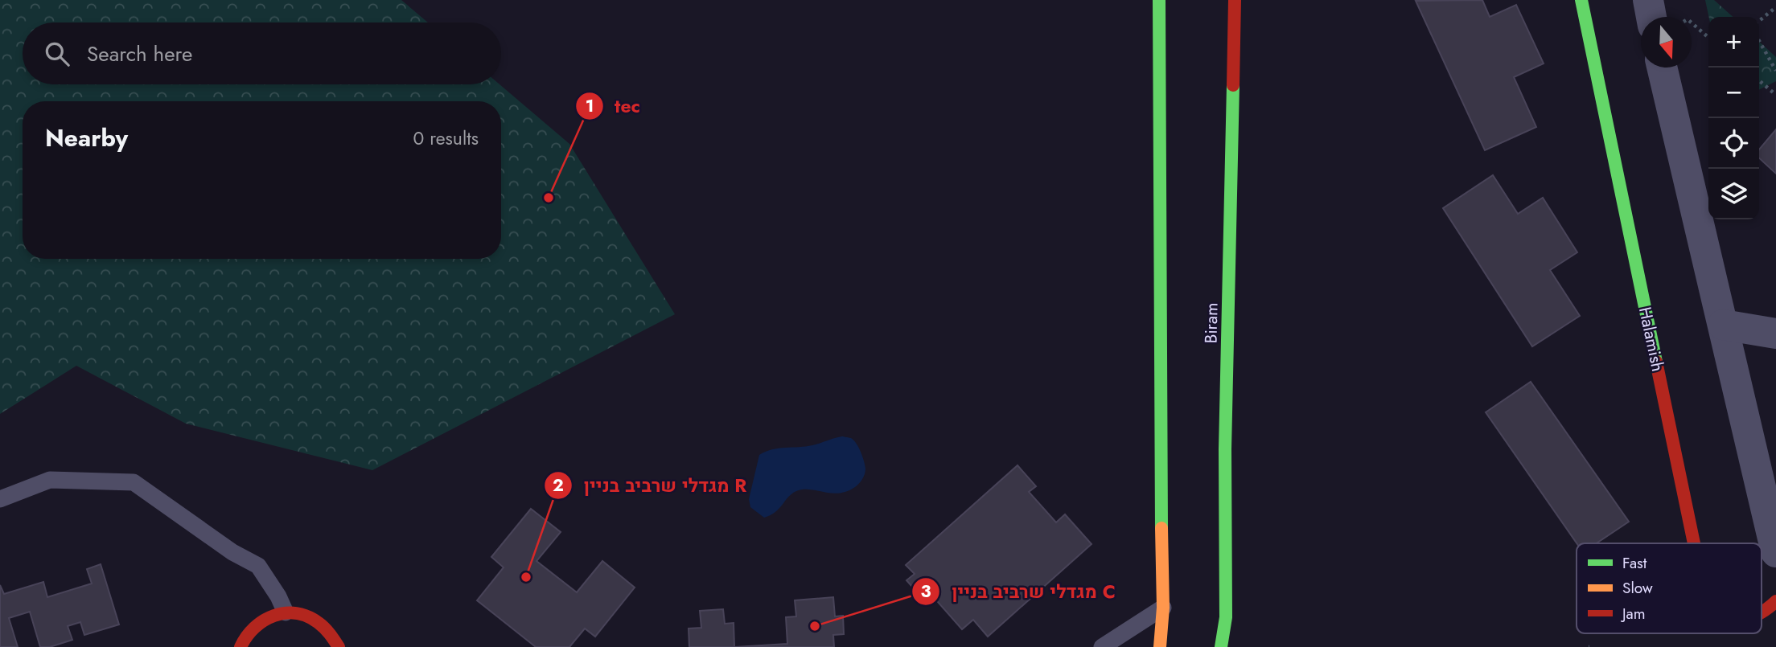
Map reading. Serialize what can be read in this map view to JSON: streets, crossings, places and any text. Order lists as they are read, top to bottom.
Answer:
{
  "streets": {
    "street": ["Biram", "Halamish"]
  },
  "places": ["tec", "מגדלי שרביב בניין R", "מגדלי שרביב בניין C"],
  "legend": ["Fast", "Slow", "Jam"],
  "north": "bottom",
  "page": {
    "map_buttons": ["+", "−"],
    "search": "Search here",
    "heading": ["Nearby", "0 results"]
  }
}
